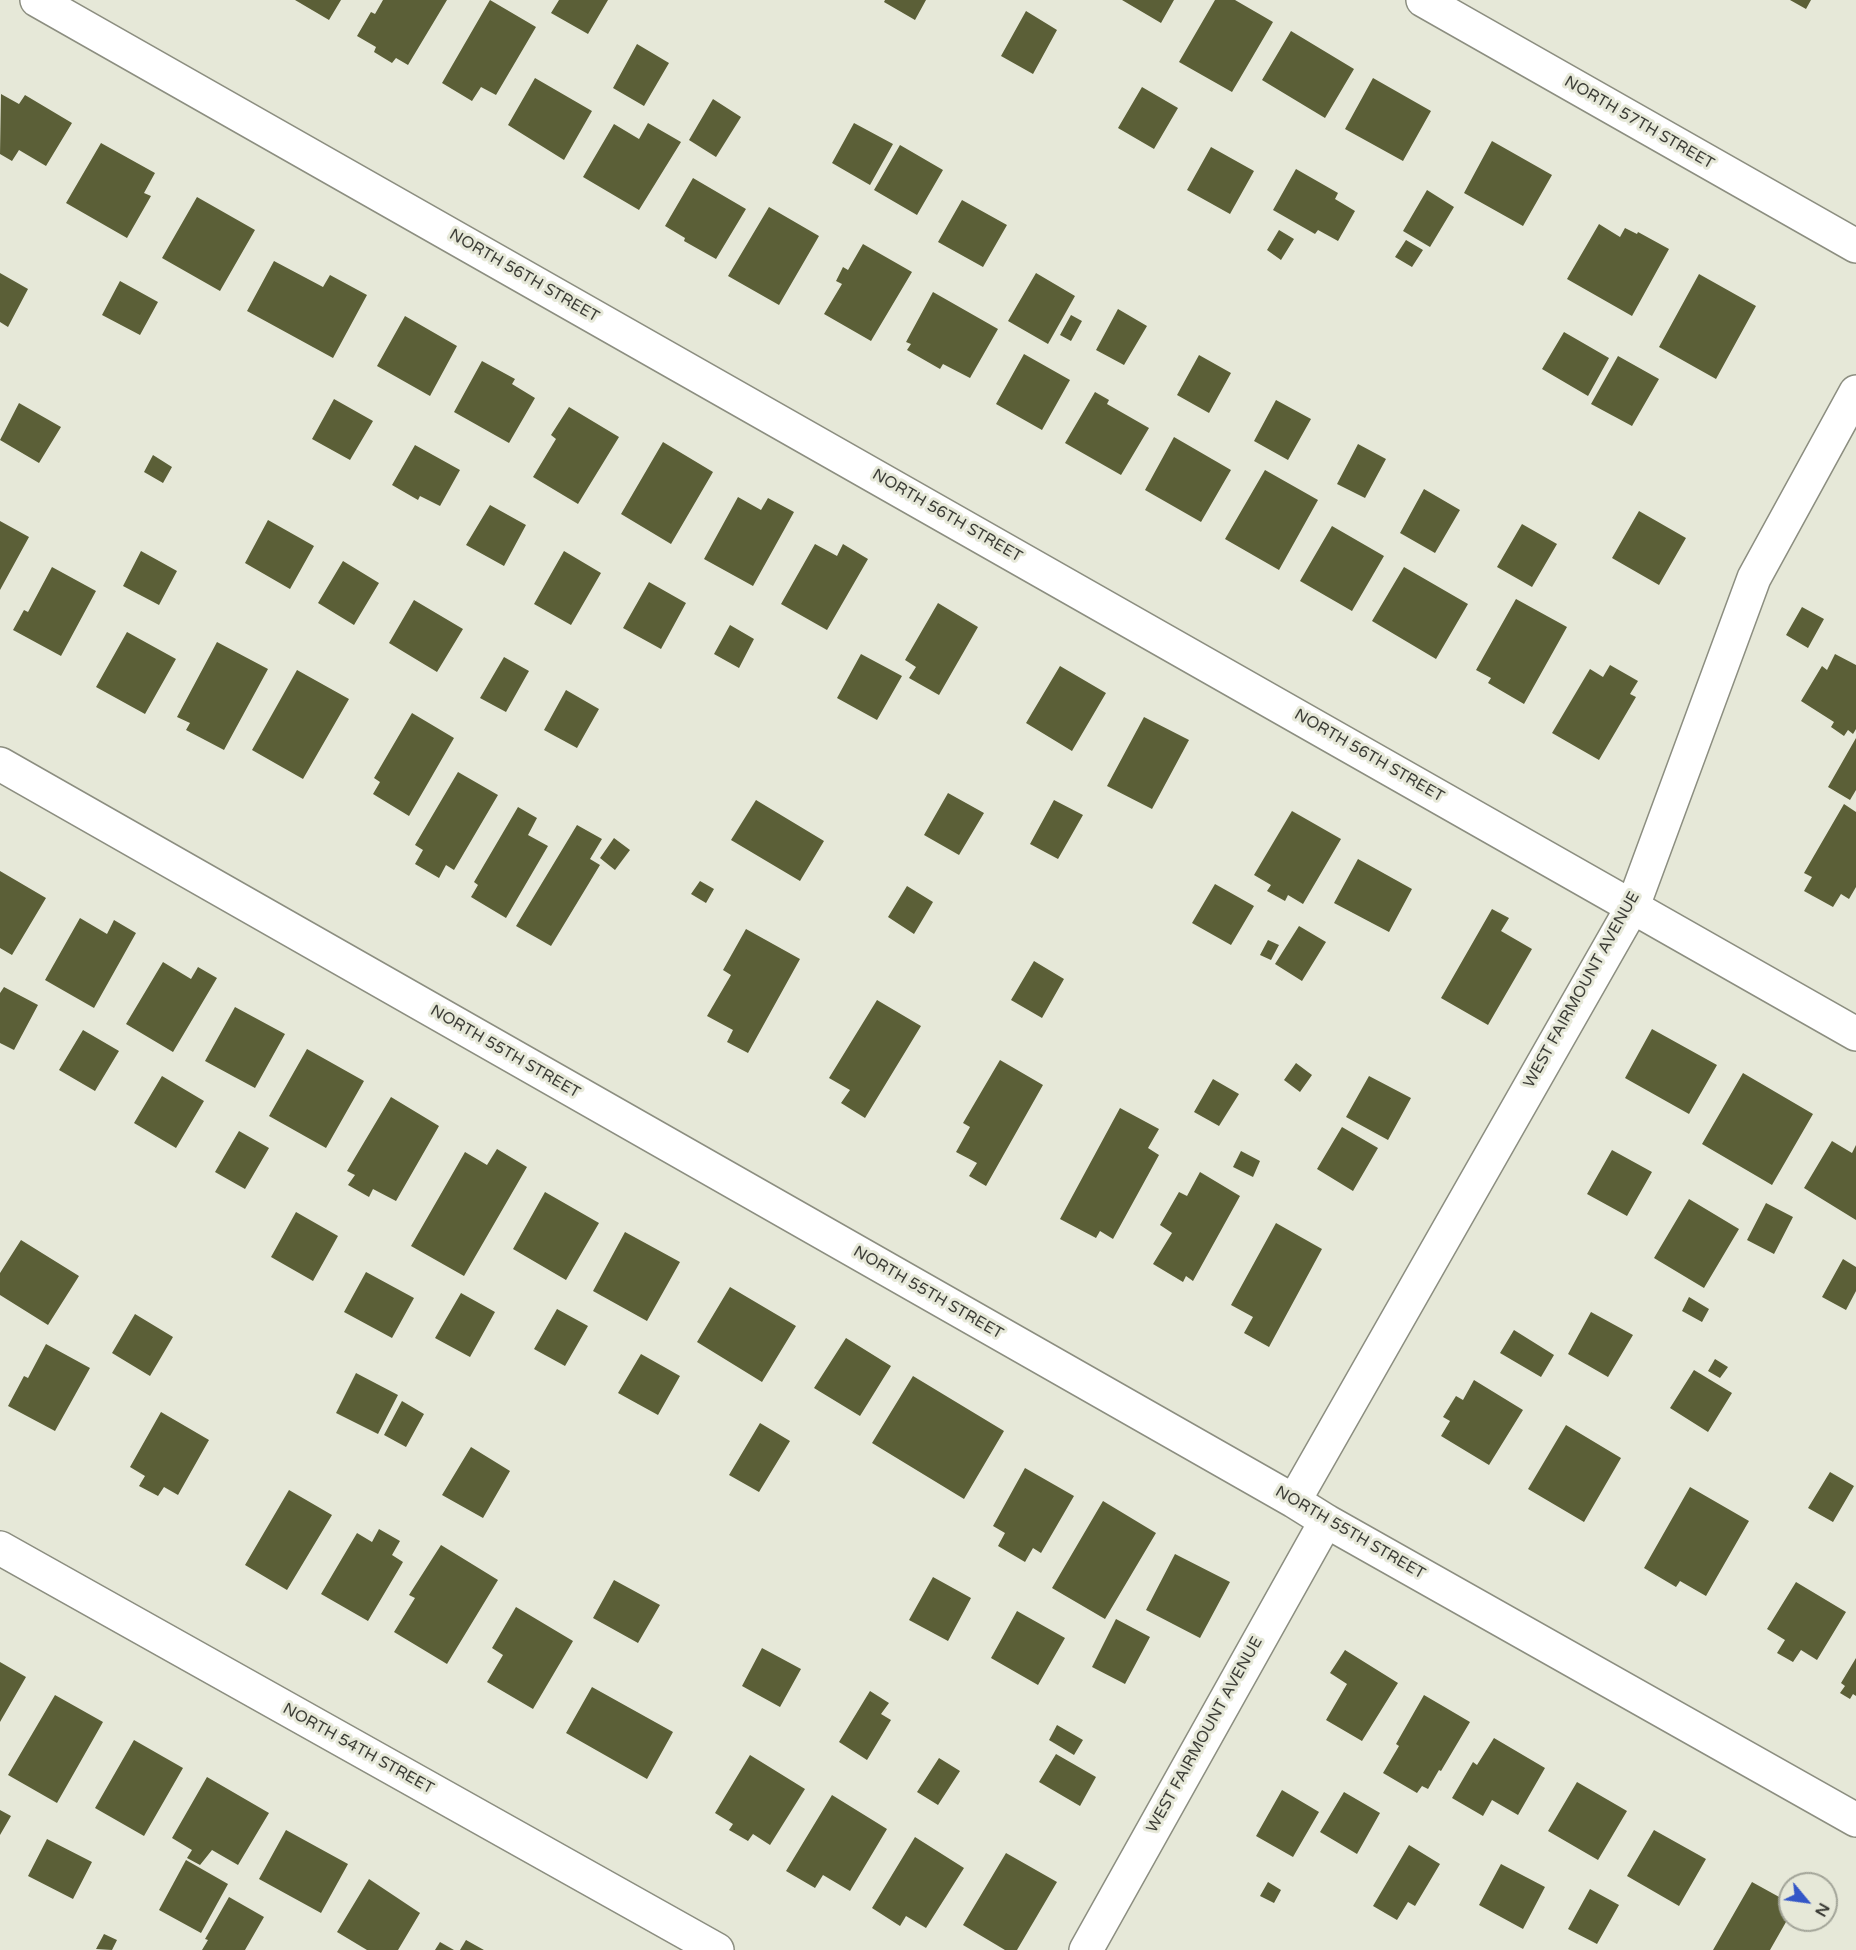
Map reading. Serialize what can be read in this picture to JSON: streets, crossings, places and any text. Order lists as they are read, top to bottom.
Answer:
{
  "streets": {
    "street": [
      "NORTH 57TH STREET",
      "NORTH 56TH STREET",
      "WEST FAIRMOUNT AVENUE",
      "NORTH 55TH STREET",
      "NORTH 54TH STREET"
    ]
  },
  "crossings": [
    ["NORTH 56TH STREET", "WEST FAIRMOUNT AVENUE"],
    ["WEST FAIRMOUNT AVENUE", "NORTH 55TH STREET"]
  ],
  "north": "bottom right"
}
